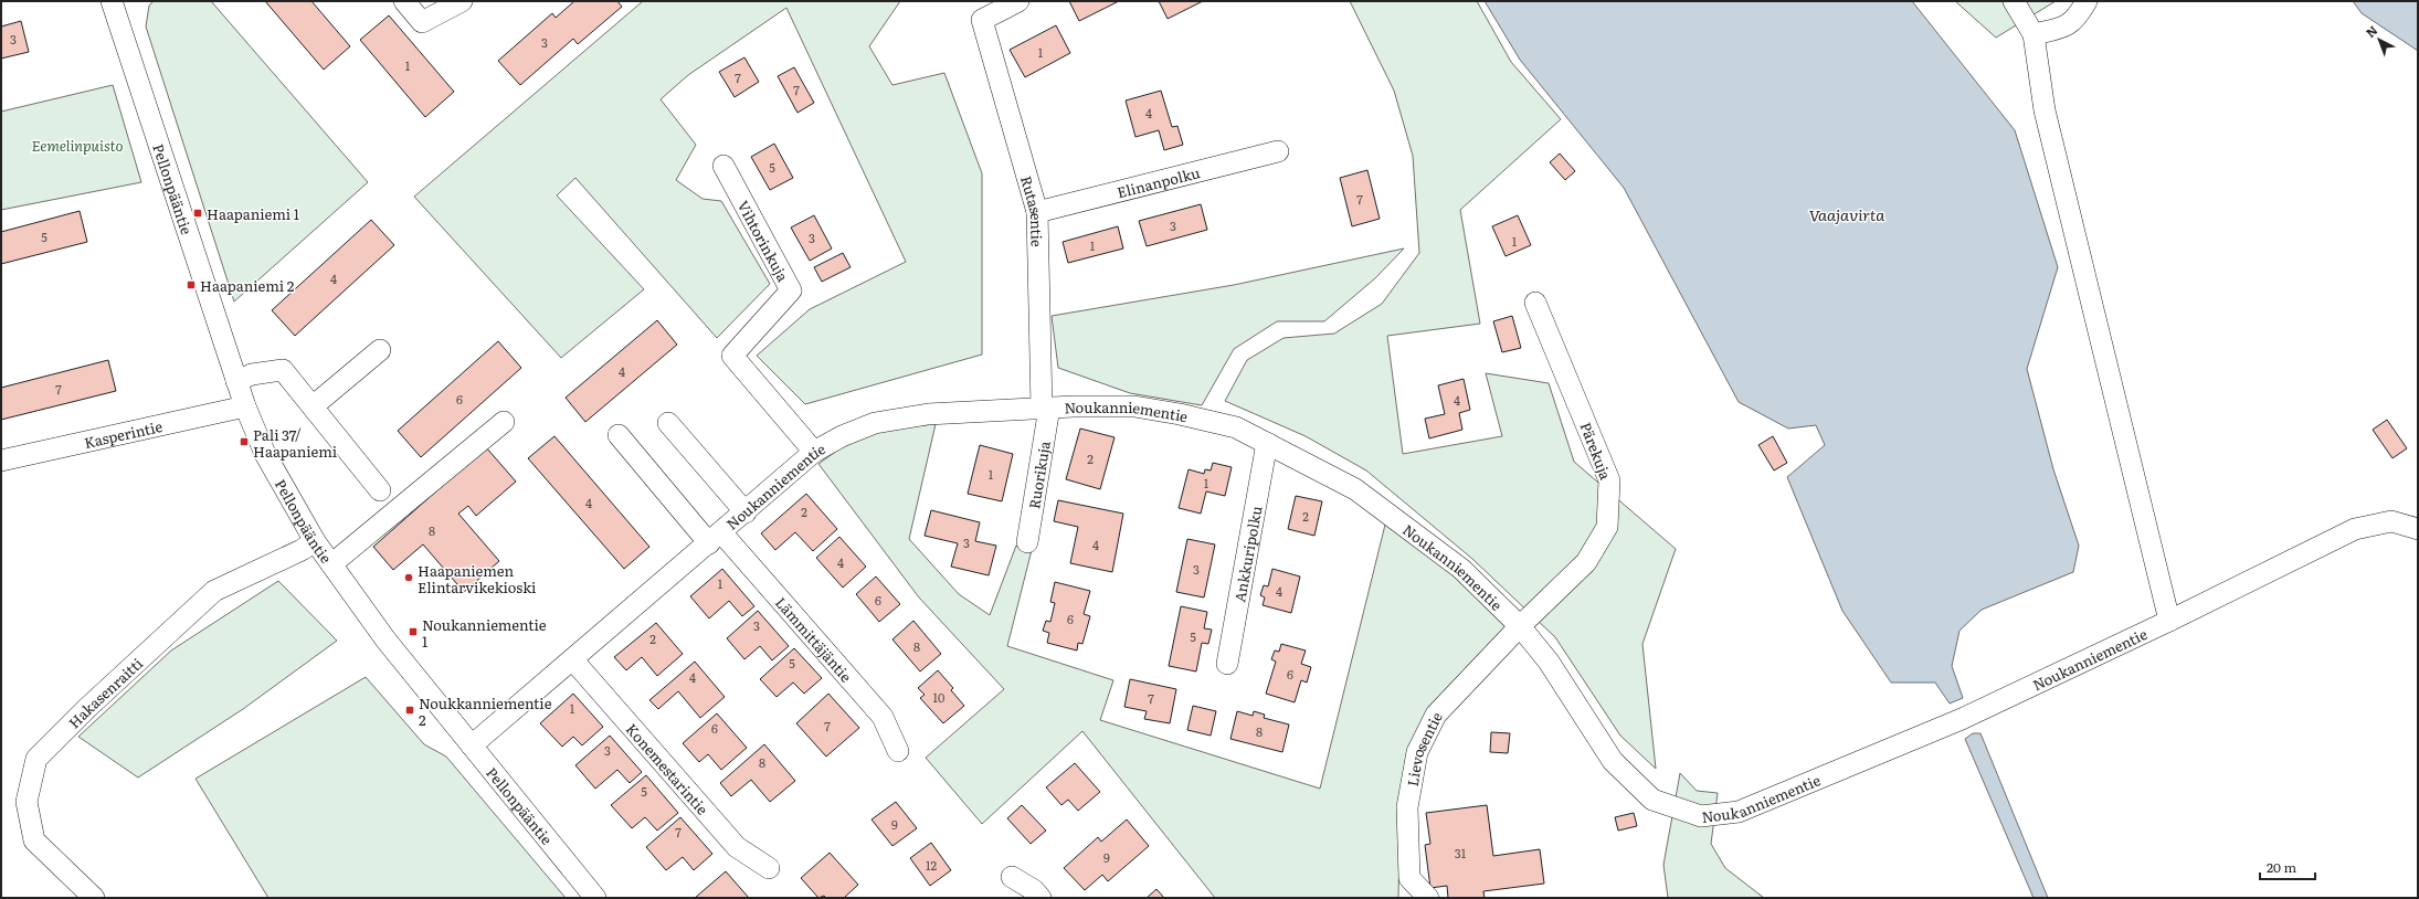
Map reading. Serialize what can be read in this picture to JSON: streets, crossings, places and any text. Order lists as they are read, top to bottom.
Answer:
{
  "streets": {
    "street": [
      "Elinanpolku",
      "Pellonpääntie",
      "Rutasentie",
      "Vihtorinkuja",
      "Noukanniementie",
      "Kasperintie",
      "Pärekuja",
      "Ruorikuja",
      "Ankkuripolku",
      "Lämmittäjäntie",
      "Hakasenraitti",
      "Lievosentie",
      "Konemestarintie"
    ]
  },
  "crossings": [
    ["Elinanpolku", "Rutasentie"],
    ["Pellonpääntie", "Noukanniementie"],
    ["Pellonpääntie", "Kasperintie"],
    ["Pellonpääntie", "Hakasenraitti"],
    ["Rutasentie", "Noukanniementie"],
    ["Rutasentie", "Ruorikuja"],
    ["Vihtorinkuja", "Noukanniementie"],
    ["Noukanniementie", "Pärekuja"],
    ["Noukanniementie", "Ruorikuja"],
    ["Noukanniementie", "Ankkuripolku"],
    ["Noukanniementie", "Lämmittäjäntie"],
    ["Noukanniementie", "Lievosentie"],
    ["Noukanniementie", "Konemestarintie"],
    ["Pärekuja", "Lievosentie"]
  ],
  "water": ["Vaajavirta"],
  "parks": ["Eemelinpuisto"],
  "places": {
    "transit": [
      "Haapaniemi 1",
      "Haapaniemi 2",
      "Pali 37/ Haapaniemi",
      "Noukanniementie 1",
      "Noukkanniementie 2"
    ],
    "other": ["Haapaniemen Elintarvikekioski"]
  },
  "house_numbers": [
    "3",
    "3",
    "1",
    "1",
    "7",
    "7",
    "4",
    "5",
    "7",
    "3",
    "5",
    "3",
    "1",
    "1",
    "4",
    "4",
    "7",
    "6",
    "4",
    "2",
    "1",
    "1",
    "4",
    "2",
    "2",
    "8",
    "3",
    "4",
    "4",
    "3",
    "1",
    "4",
    "6",
    "6",
    "3",
    "5",
    "2",
    "8",
    "5",
    "6",
    "4",
    "10",
    "7",
    "1",
    "7",
    "6",
    "8",
    "3",
    "8",
    "5",
    "9",
    "7",
    "31",
    "9",
    "12"
  ],
  "scale_bar": "20 m",
  "north": "top left"
}
